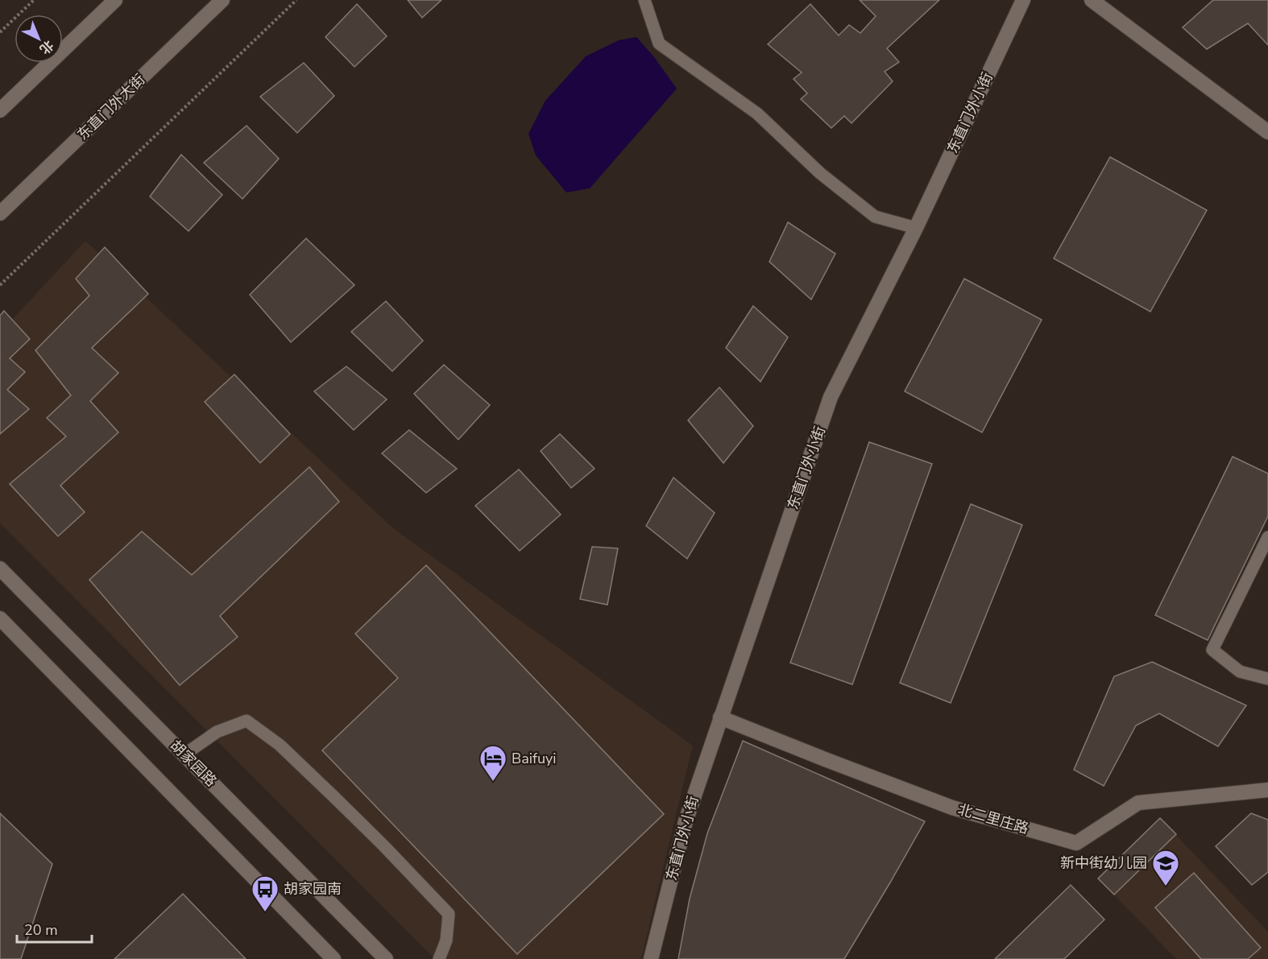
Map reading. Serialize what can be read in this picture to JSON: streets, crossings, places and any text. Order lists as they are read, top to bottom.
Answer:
{
  "streets": {
    "street": [
      "东直门外大街",
      "东直门外小街",
      "胡家园路",
      "北二里庄路"
    ]
  },
  "crossings": [
    ["东直门外小街", "北二里庄路"]
  ],
  "places": {
    "hotel": ["Baifuyi"],
    "school or university": ["新中街幼儿园"],
    "bus stop": ["胡家园南"]
  },
  "scale_bar": "20 m",
  "north": "bottom right"
}
